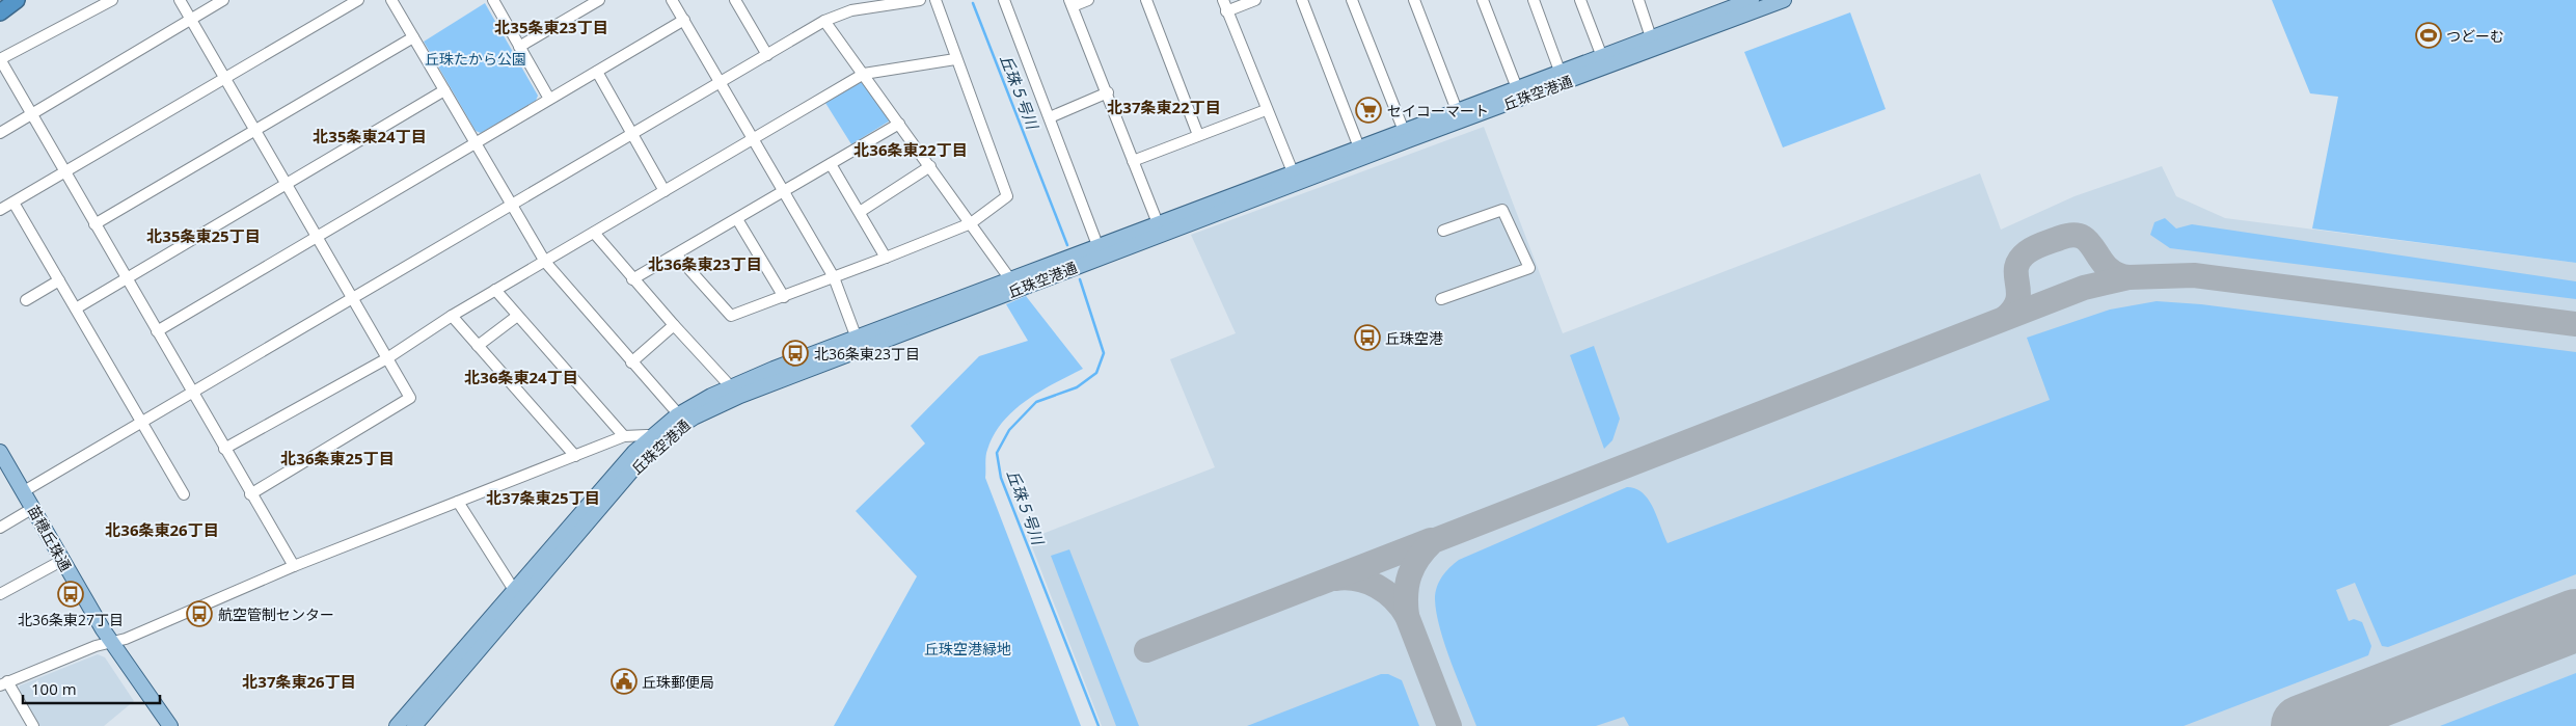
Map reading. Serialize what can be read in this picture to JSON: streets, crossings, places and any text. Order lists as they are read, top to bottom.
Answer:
{
  "streets": {
    "main road": ["丘珠空港通", "苗穂丘珠通"]
  },
  "districts": [
    "北35条東23丁目",
    "北37条東22丁目",
    "北35条東24丁目",
    "北36条東22丁目",
    "北35条東25丁目",
    "北36条東23丁目",
    "北36条東24丁目",
    "北36条東25丁目",
    "北37条東25丁目",
    "北36条東26丁目",
    "北37条東26丁目"
  ],
  "water": ["丘珠５号川"],
  "parks": ["丘珠たから公園", "丘珠空港緑地"],
  "places": {
    "sports": ["つどーむ"],
    "supermarket": ["セイコーマート"],
    "bus stop": [
      "丘珠空港",
      "北36条東23丁目",
      "北36条東27丁目",
      "航空管制センター"
    ],
    "public building": ["丘珠郵便局"]
  },
  "scale_bar": "100 m"
}
